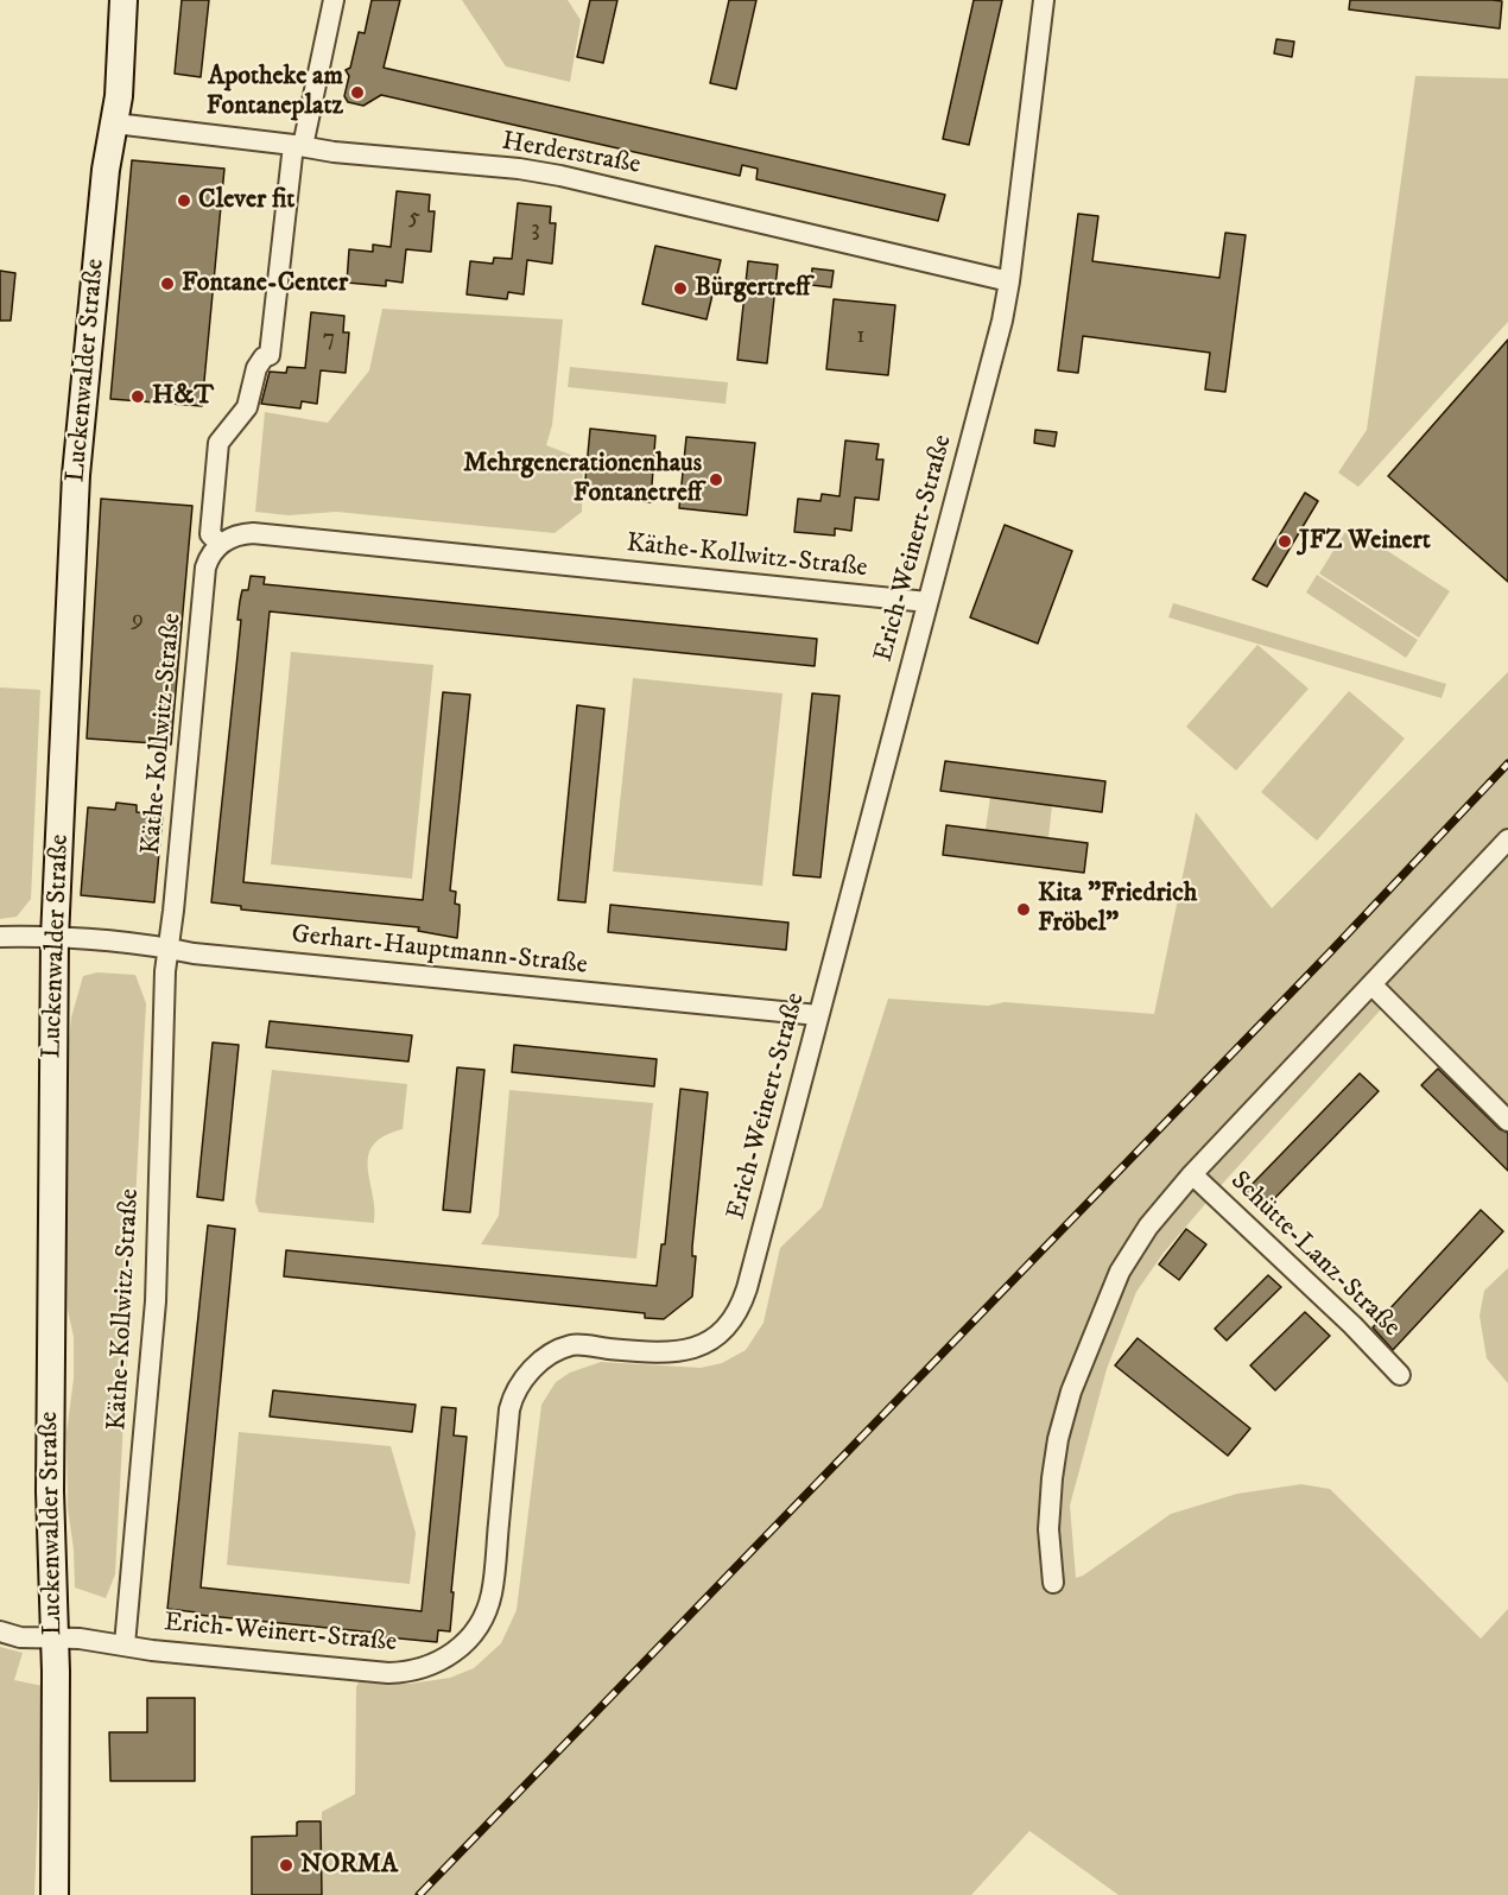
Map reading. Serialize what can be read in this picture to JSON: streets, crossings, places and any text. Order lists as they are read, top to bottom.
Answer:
{
  "streets": {
    "main road": ["Luckenwalder Straße"],
    "street": [
      "Herderstraße",
      "Erich-Weinert-Straße",
      "Käthe-Kollwitz-Straße",
      "Gerhart-Hauptmann-Straße",
      "Schütte-Lanz-Straße"
    ]
  },
  "crossings": [
    ["Herderstraße", "Luckenwalder Straße"],
    ["Herderstraße", "Erich-Weinert-Straße"],
    ["Luckenwalder Straße", "Erich-Weinert-Straße"],
    ["Luckenwalder Straße", "Gerhart-Hauptmann-Straße"],
    ["Erich-Weinert-Straße", "Käthe-Kollwitz-Straße"],
    ["Erich-Weinert-Straße", "Gerhart-Hauptmann-Straße"],
    ["Käthe-Kollwitz-Straße", "Gerhart-Hauptmann-Straße"]
  ],
  "places": [
    "Apotheke am Fontaneplatz",
    "Clever fit",
    "Fontane-Center",
    "Bürgertreff",
    "H&T",
    "Mehrgenerationenhaus Fontanetreff",
    "JFZ Weinert",
    "Kita \"Friedrich Fröbel\"",
    "NORMA"
  ],
  "house_numbers": [
    "5",
    "3",
    "1",
    "7",
    "9"
  ]
}
